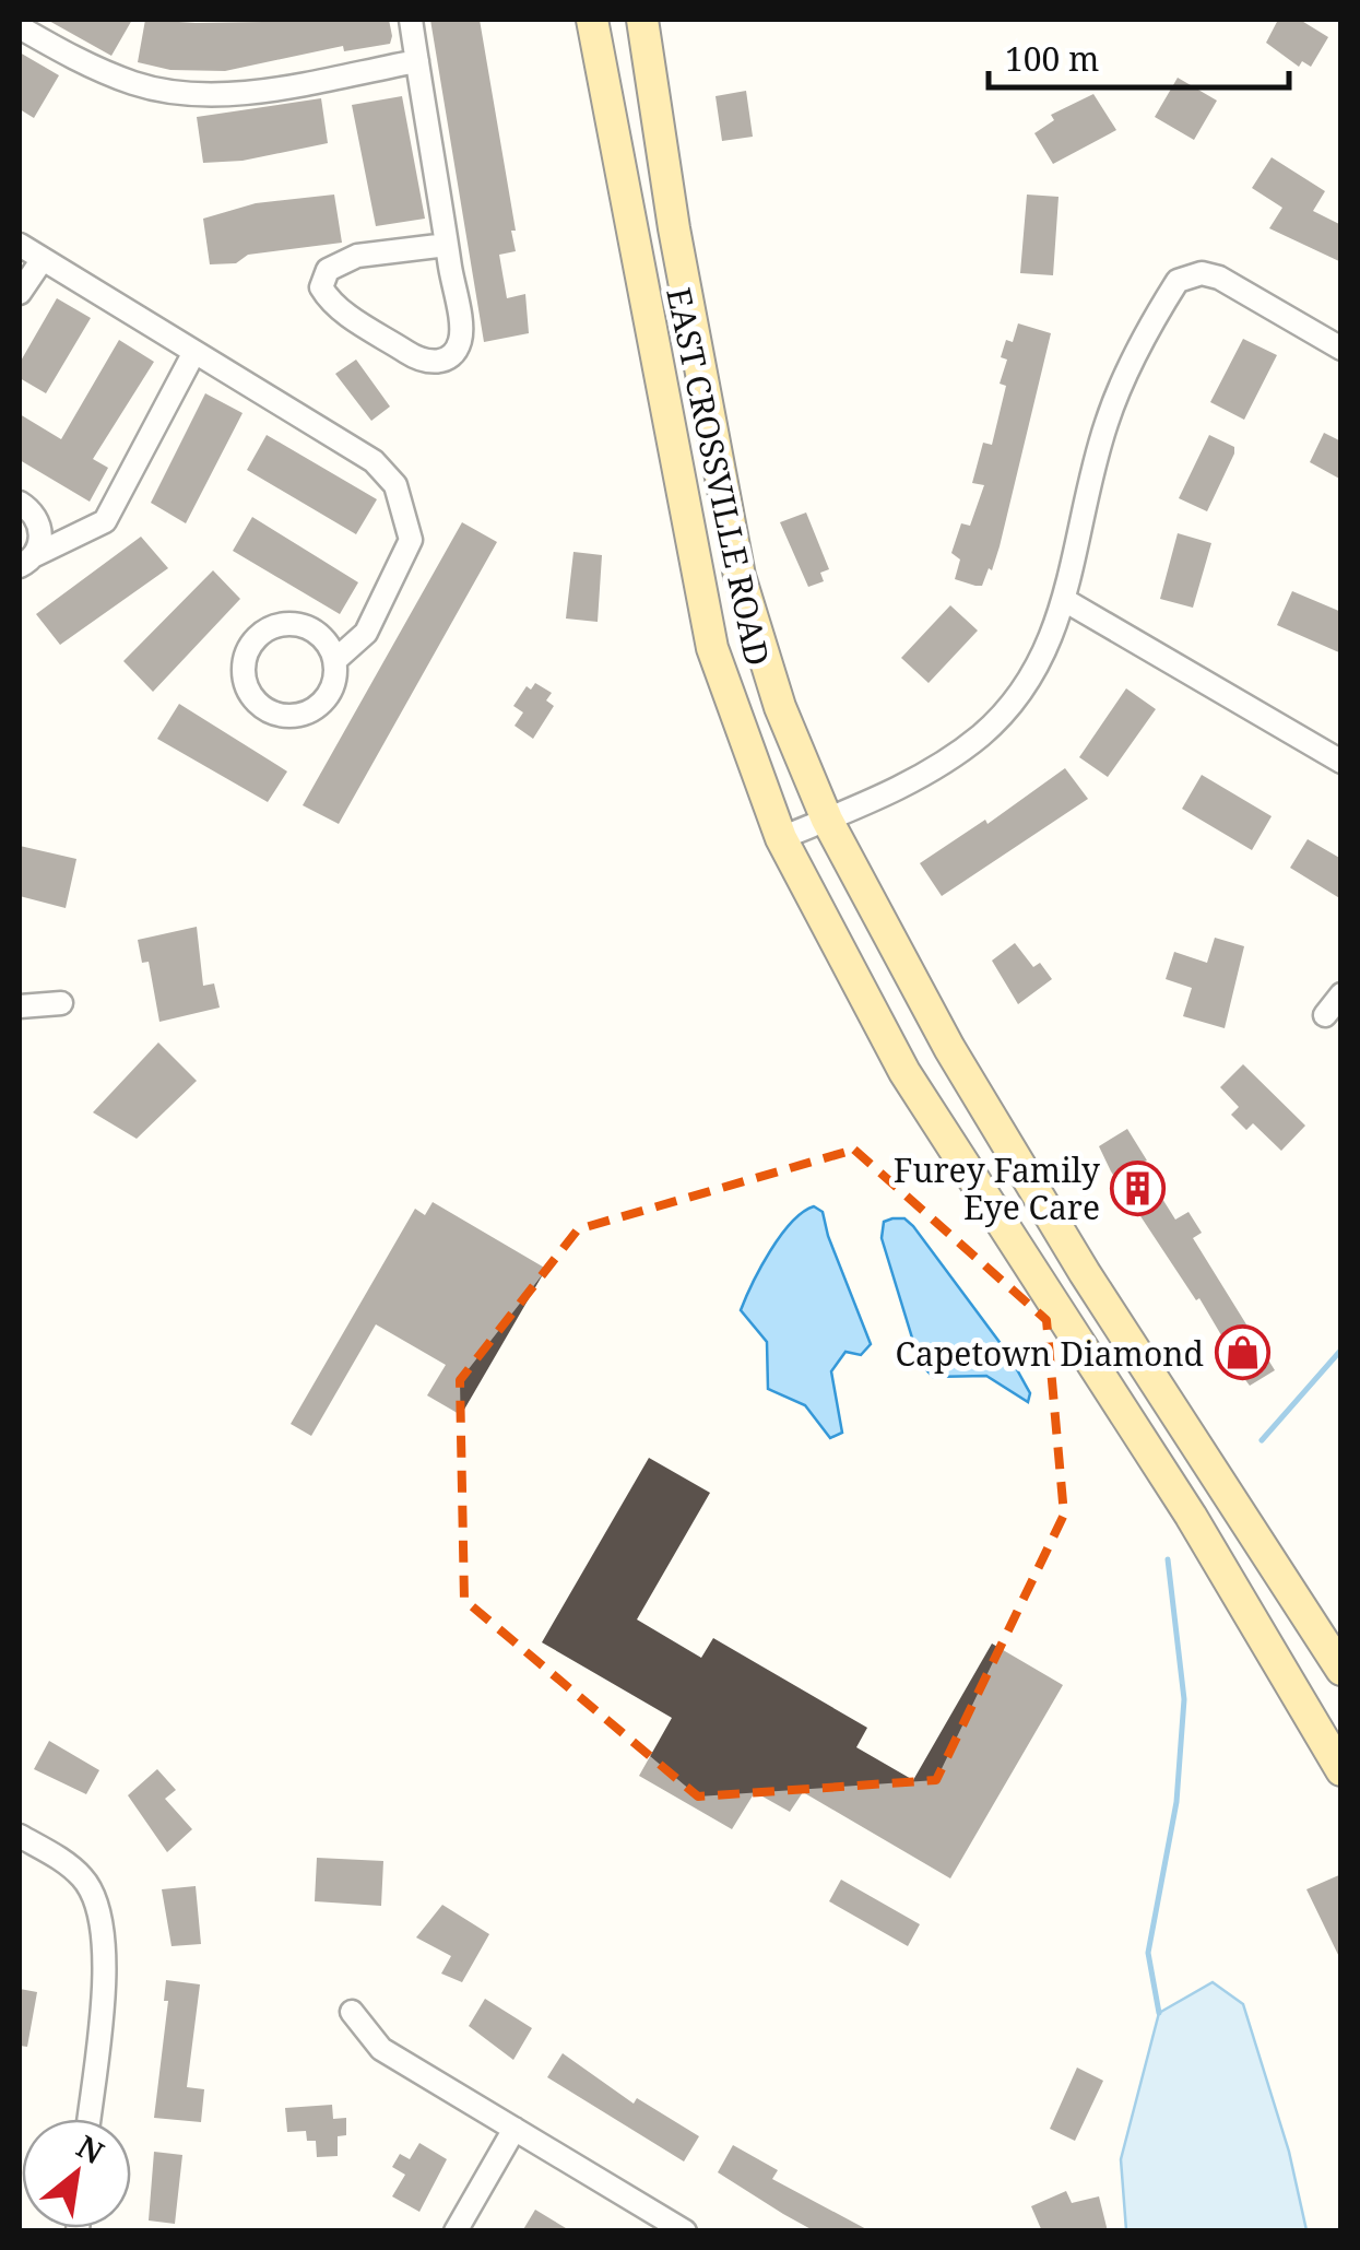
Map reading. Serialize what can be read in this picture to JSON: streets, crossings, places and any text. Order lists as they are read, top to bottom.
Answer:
{
  "streets": {
    "main road": ["EAST CROSSVILLE ROAD"]
  },
  "places": {
    "building": ["Furey Family Eye Care"],
    "shop": ["Capetown Diamond"]
  },
  "scale_bar": "100 m",
  "north": "top right"
}
